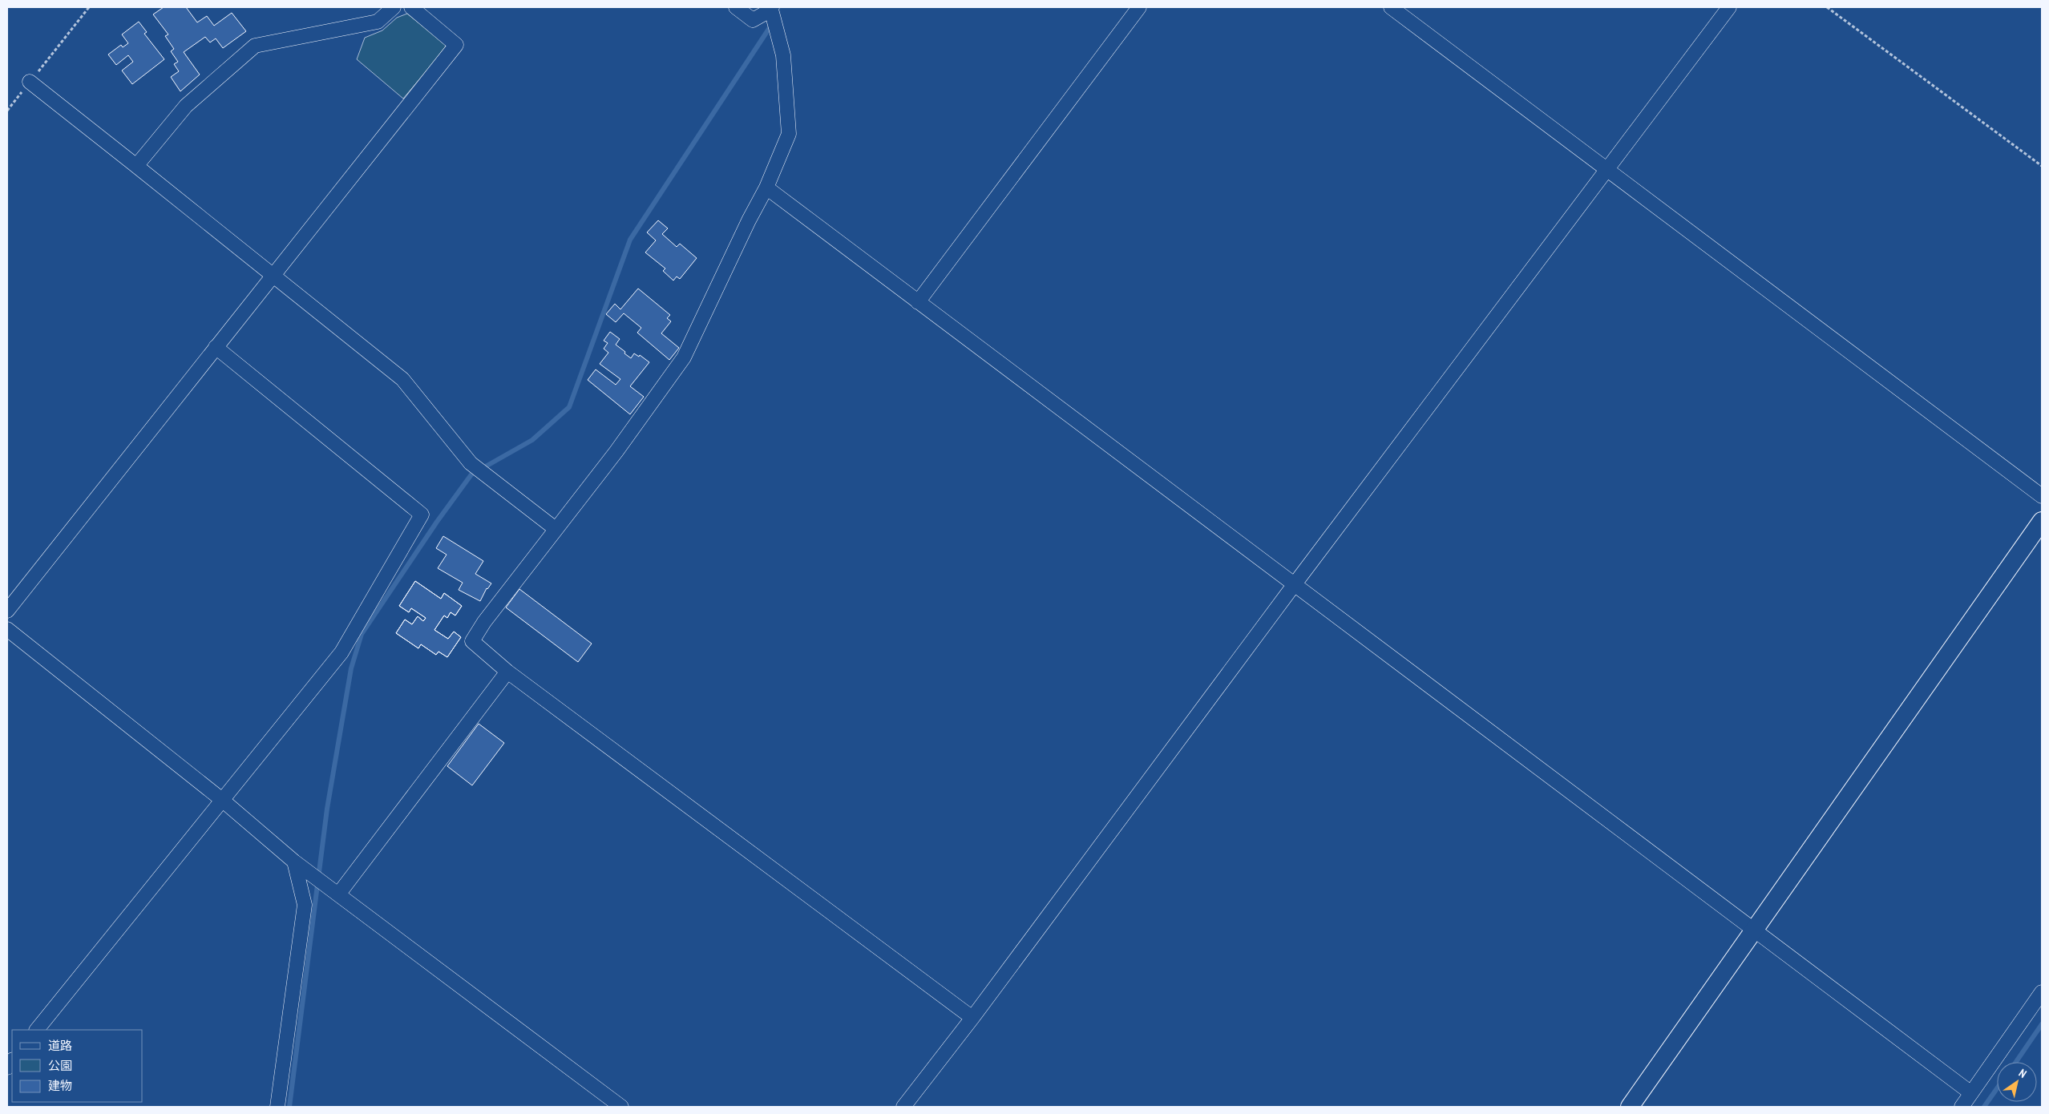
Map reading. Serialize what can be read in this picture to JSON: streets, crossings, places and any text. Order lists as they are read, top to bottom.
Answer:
{
  "legend": ["道路", "公園", "建物"],
  "north": "top right"
}
